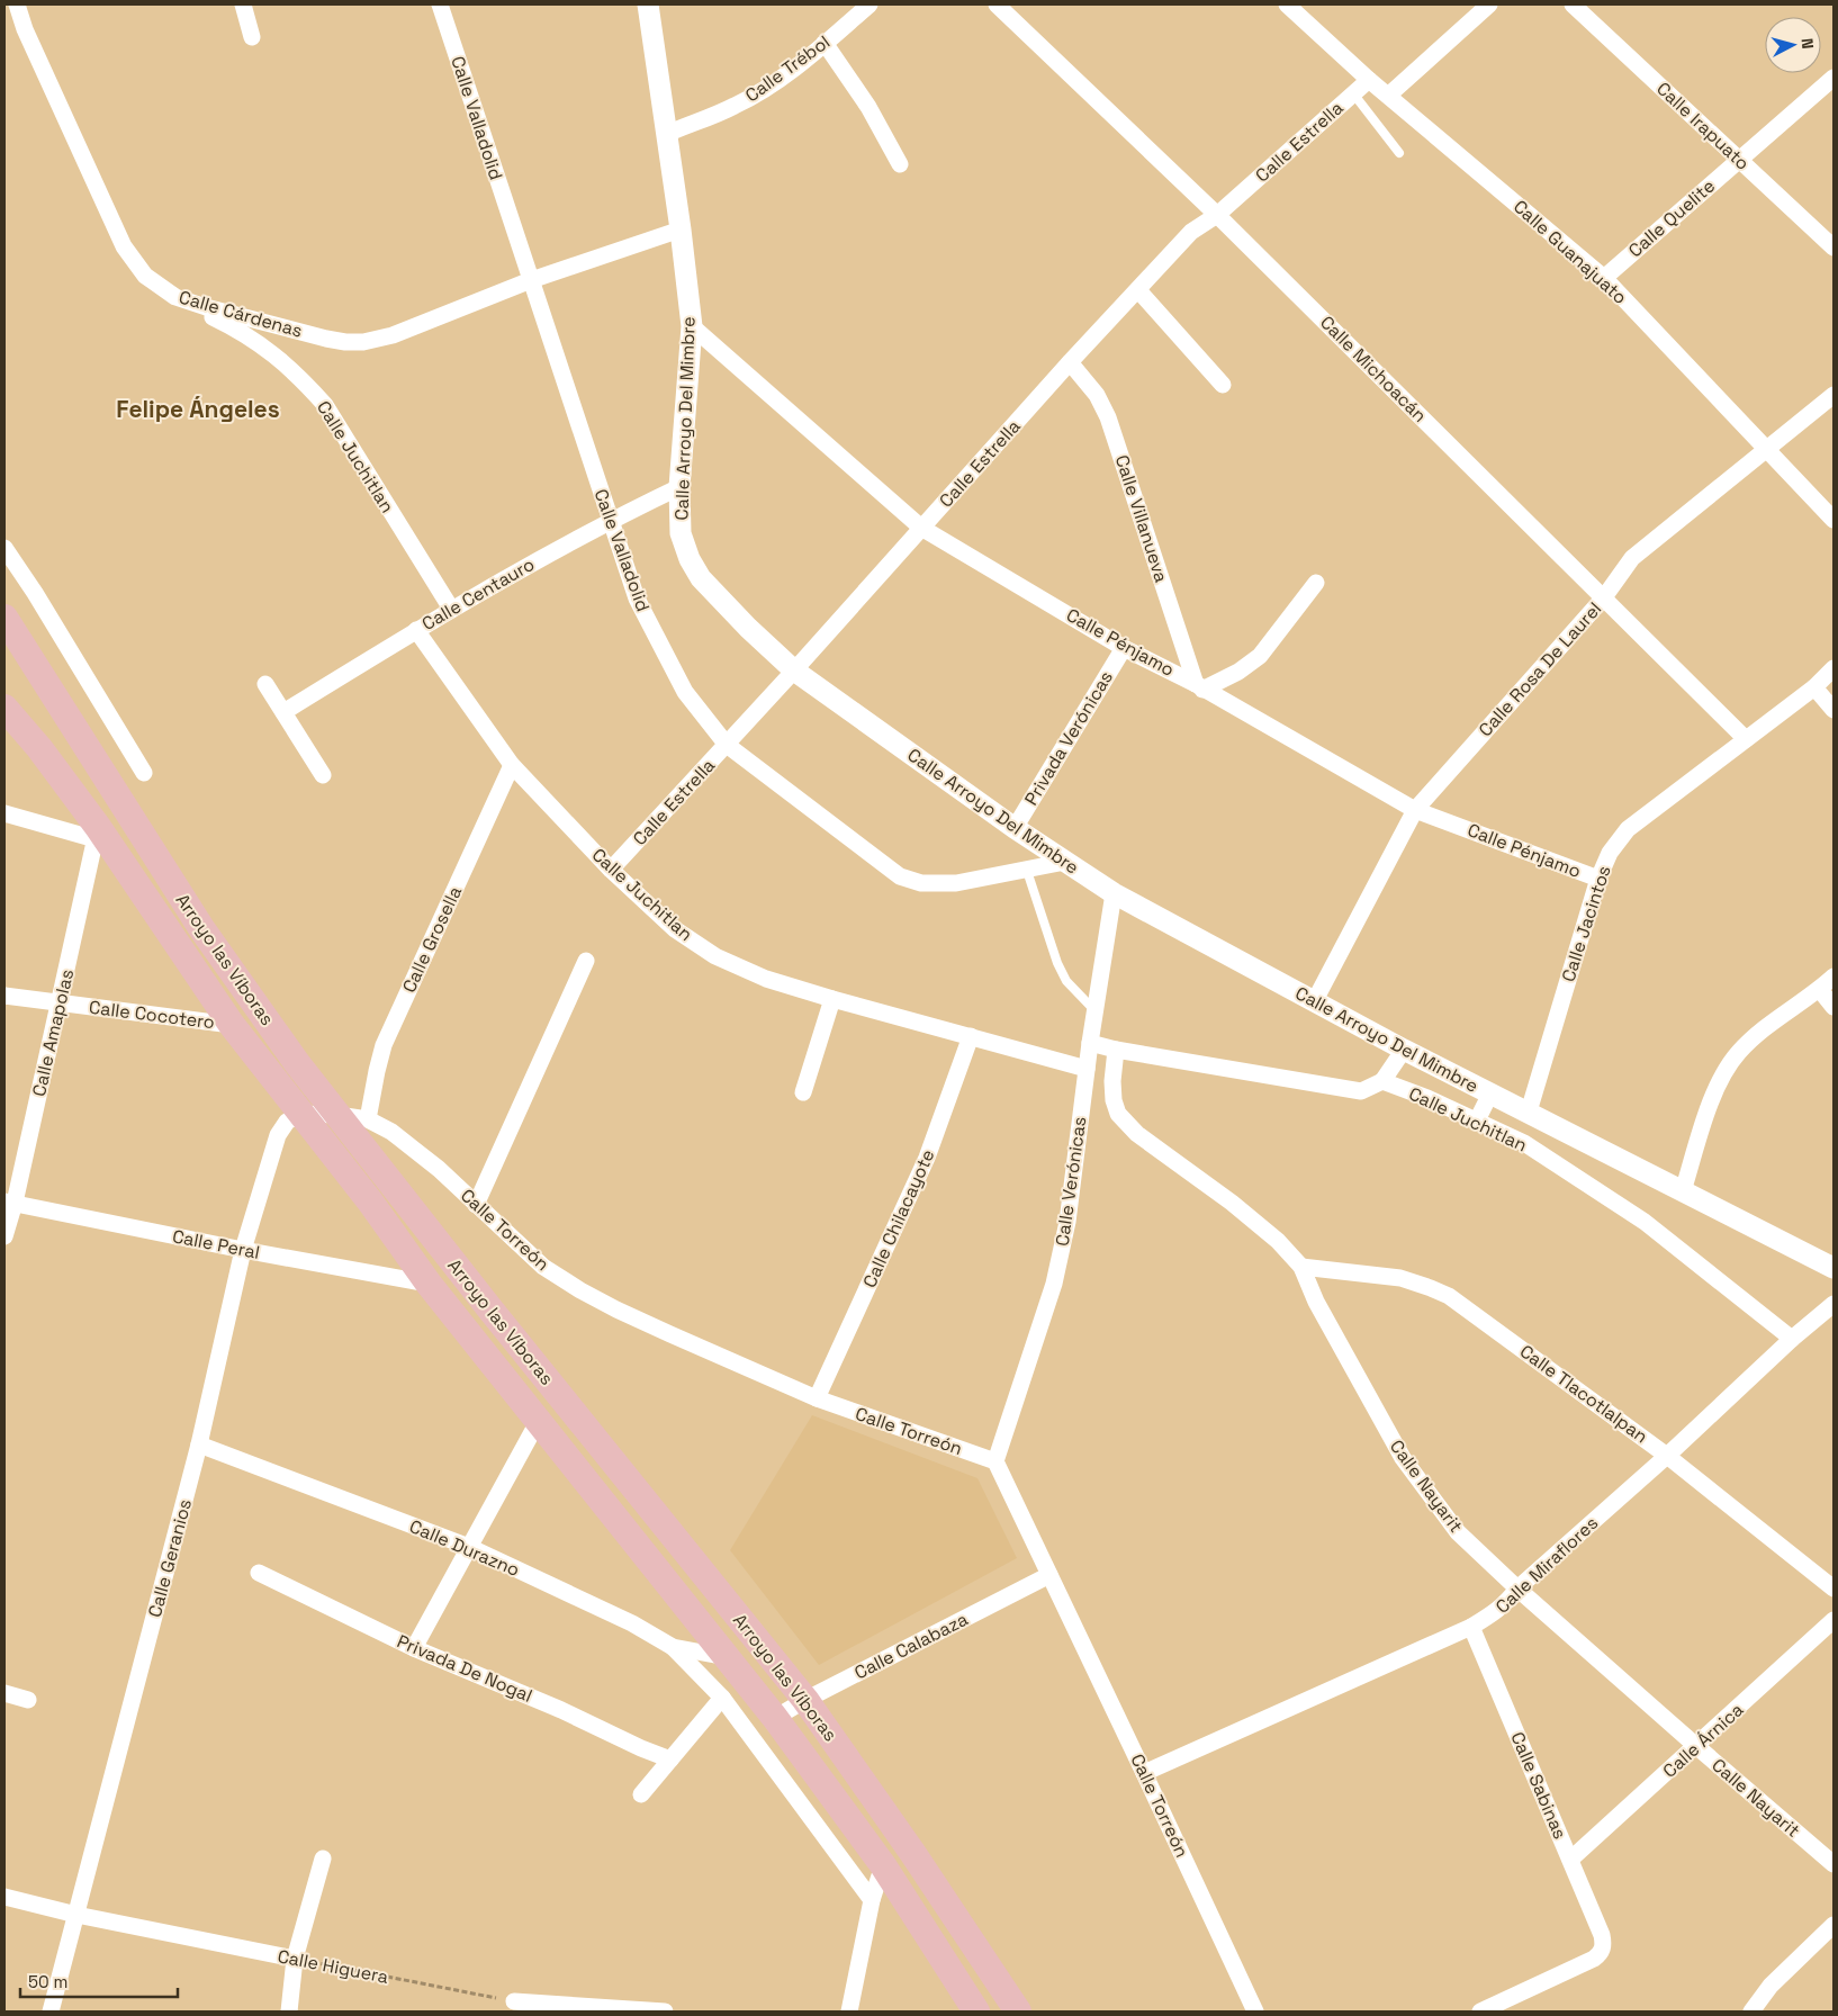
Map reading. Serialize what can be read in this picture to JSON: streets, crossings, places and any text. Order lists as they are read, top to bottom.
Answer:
{
  "streets": {
    "main road": ["Arroyo las Víboras"],
    "street": [
      "Calle Trébol",
      "Calle Valladolid",
      "Calle Irapuato",
      "Calle Estrella",
      "Calle Quelite",
      "Calle Guanajuato",
      "Calle Cárdenas",
      "Calle Michoacán",
      "Calle Arroyo Del Mimbre",
      "Calle Juchitlan",
      "Calle Villanueva",
      "Calle Centauro",
      "Calle Pénjamo",
      "Calle Rosa De Laurel",
      "Privada Verónicas",
      "Calle Jacintos",
      "Calle Grosella",
      "Calle Cocotero",
      "Calle Amapolas",
      "Calle Verónicas",
      "Calle Chilacayote",
      "Calle Torreón",
      "Calle Peral",
      "Calle Tlacotlalpan",
      "Calle Nayarit",
      "Calle Durazno",
      "Calle Geranios",
      "Calle Miraflores",
      "Calle Calabaza",
      "Privada De Nogal",
      "Calle Árnica",
      "Calle Sabinas",
      "Calle Higuera"
    ]
  },
  "crossings": [
    ["Calle Trébol", "Calle Arroyo Del Mimbre"],
    ["Calle Valladolid", "Calle Estrella"],
    ["Calle Valladolid", "Calle Cárdenas"],
    ["Calle Valladolid", "Calle Arroyo Del Mimbre"],
    ["Calle Valladolid", "Calle Centauro"],
    ["Calle Irapuato", "Calle Quelite"],
    ["Calle Estrella", "Calle Guanajuato"],
    ["Calle Estrella", "Calle Michoacán"],
    ["Calle Estrella", "Calle Arroyo Del Mimbre"],
    ["Calle Estrella", "Calle Juchitlan"],
    ["Calle Estrella", "Calle Villanueva"],
    ["Calle Estrella", "Calle Pénjamo"],
    ["Calle Quelite", "Calle Guanajuato"],
    ["Calle Guanajuato", "Calle Rosa De Laurel"],
    ["Calle Cárdenas", "Calle Juchitlan"],
    ["Calle Michoacán", "Calle Rosa De Laurel"],
    ["Calle Michoacán", "Calle Jacintos"],
    ["Calle Arroyo Del Mimbre", "Calle Centauro"],
    ["Calle Arroyo Del Mimbre", "Calle Pénjamo"],
    ["Calle Arroyo Del Mimbre", "Calle Rosa De Laurel"],
    ["Calle Arroyo Del Mimbre", "Privada Verónicas"],
    ["Calle Arroyo Del Mimbre", "Calle Jacintos"],
    ["Calle Arroyo Del Mimbre", "Calle Verónicas"],
    ["Calle Juchitlan", "Calle Centauro"],
    ["Calle Juchitlan", "Calle Grosella"],
    ["Calle Juchitlan", "Calle Verónicas"],
    ["Calle Juchitlan", "Calle Chilacayote"],
    ["Calle Juchitlan", "Calle Miraflores"],
    ["Calle Villanueva", "Calle Pénjamo"],
    ["Calle Pénjamo", "Calle Rosa De Laurel"],
    ["Calle Pénjamo", "Privada Verónicas"],
    ["Calle Pénjamo", "Calle Jacintos"],
    ["Calle Grosella", "Calle Torreón"],
    ["Arroyo las Víboras", "Calle Cocotero"],
    ["Arroyo las Víboras", "Calle Amapolas"],
    ["Arroyo las Víboras", "Calle Torreón"],
    ["Arroyo las Víboras", "Calle Peral"],
    ["Arroyo las Víboras", "Calle Durazno"],
    ["Arroyo las Víboras", "Calle Geranios"],
    ["Arroyo las Víboras", "Calle Calabaza"],
    ["Calle Cocotero", "Calle Amapolas"],
    ["Calle Amapolas", "Calle Peral"],
    ["Calle Verónicas", "Calle Torreón"],
    ["Calle Chilacayote", "Calle Torreón"],
    ["Calle Torreón", "Calle Geranios"],
    ["Calle Torreón", "Calle Miraflores"],
    ["Calle Torreón", "Calle Calabaza"],
    ["Calle Peral", "Calle Geranios"],
    ["Calle Tlacotlalpan", "Calle Nayarit"],
    ["Calle Tlacotlalpan", "Calle Miraflores"],
    ["Calle Nayarit", "Calle Miraflores"],
    ["Calle Nayarit", "Calle Árnica"],
    ["Calle Durazno", "Calle Geranios"],
    ["Calle Geranios", "Calle Higuera"],
    ["Calle Miraflores", "Calle Sabinas"],
    ["Calle Árnica", "Calle Sabinas"]
  ],
  "districts": ["Felipe Ángeles"],
  "scale_bar": "50 m",
  "north": "right"
}
